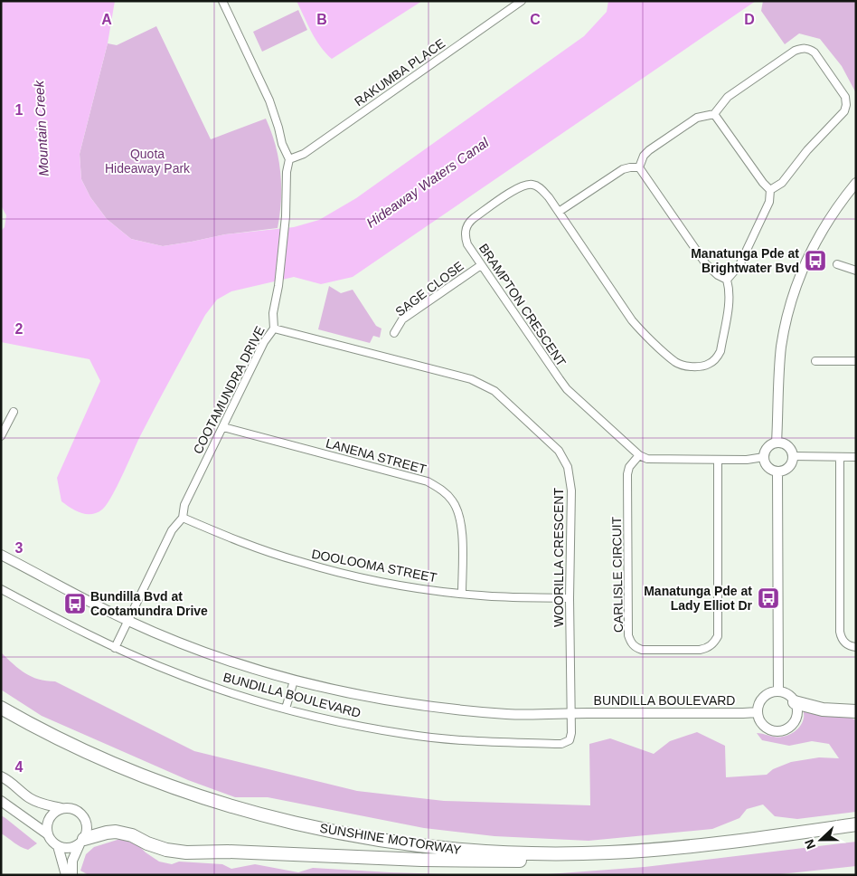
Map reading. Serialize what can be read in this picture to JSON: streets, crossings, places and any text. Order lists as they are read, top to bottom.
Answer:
{
  "streets": {
    "highway": ["SUNSHINE MOTORWAY"],
    "street": [
      "RAKUMBA PLACE",
      "SAGE CLOSE",
      "BRAMPTON CRESCENT",
      "COOTAMUNDRA DRIVE",
      "LANENA STREET",
      "WOORILLA CRESCENT",
      "DOOLOOMA STREET",
      "CARLISLE CIRCUIT",
      "BUNDILLA BOULEVARD"
    ]
  },
  "crossings": [
    ["RAKUMBA PLACE", "COOTAMUNDRA DRIVE"],
    ["SAGE CLOSE", "BRAMPTON CRESCENT"],
    ["BRAMPTON CRESCENT", "CARLISLE CIRCUIT"],
    ["COOTAMUNDRA DRIVE", "LANENA STREET"],
    ["COOTAMUNDRA DRIVE", "WOORILLA CRESCENT"],
    ["COOTAMUNDRA DRIVE", "DOOLOOMA STREET"],
    ["COOTAMUNDRA DRIVE", "BUNDILLA BOULEVARD"],
    ["LANENA STREET", "DOOLOOMA STREET"],
    ["WOORILLA CRESCENT", "DOOLOOMA STREET"],
    ["WOORILLA CRESCENT", "BUNDILLA BOULEVARD"]
  ],
  "water": ["Mountain Creek", "Hideaway Waters Canal"],
  "parks": ["Quota Hideaway Park"],
  "places": {
    "bus stop": ["Manatunga Pde at Brightwater Bvd", "Manatunga Pde at Lady Elliot Dr", "Bundilla Bvd at Cootamundra Drive"]
  },
  "north": "left",
  "grid": {
    "columns": [
      "A",
      "B",
      "C",
      "D"
    ],
    "rows": [
      "1",
      "2",
      "3",
      "4"
    ]
  }
}
